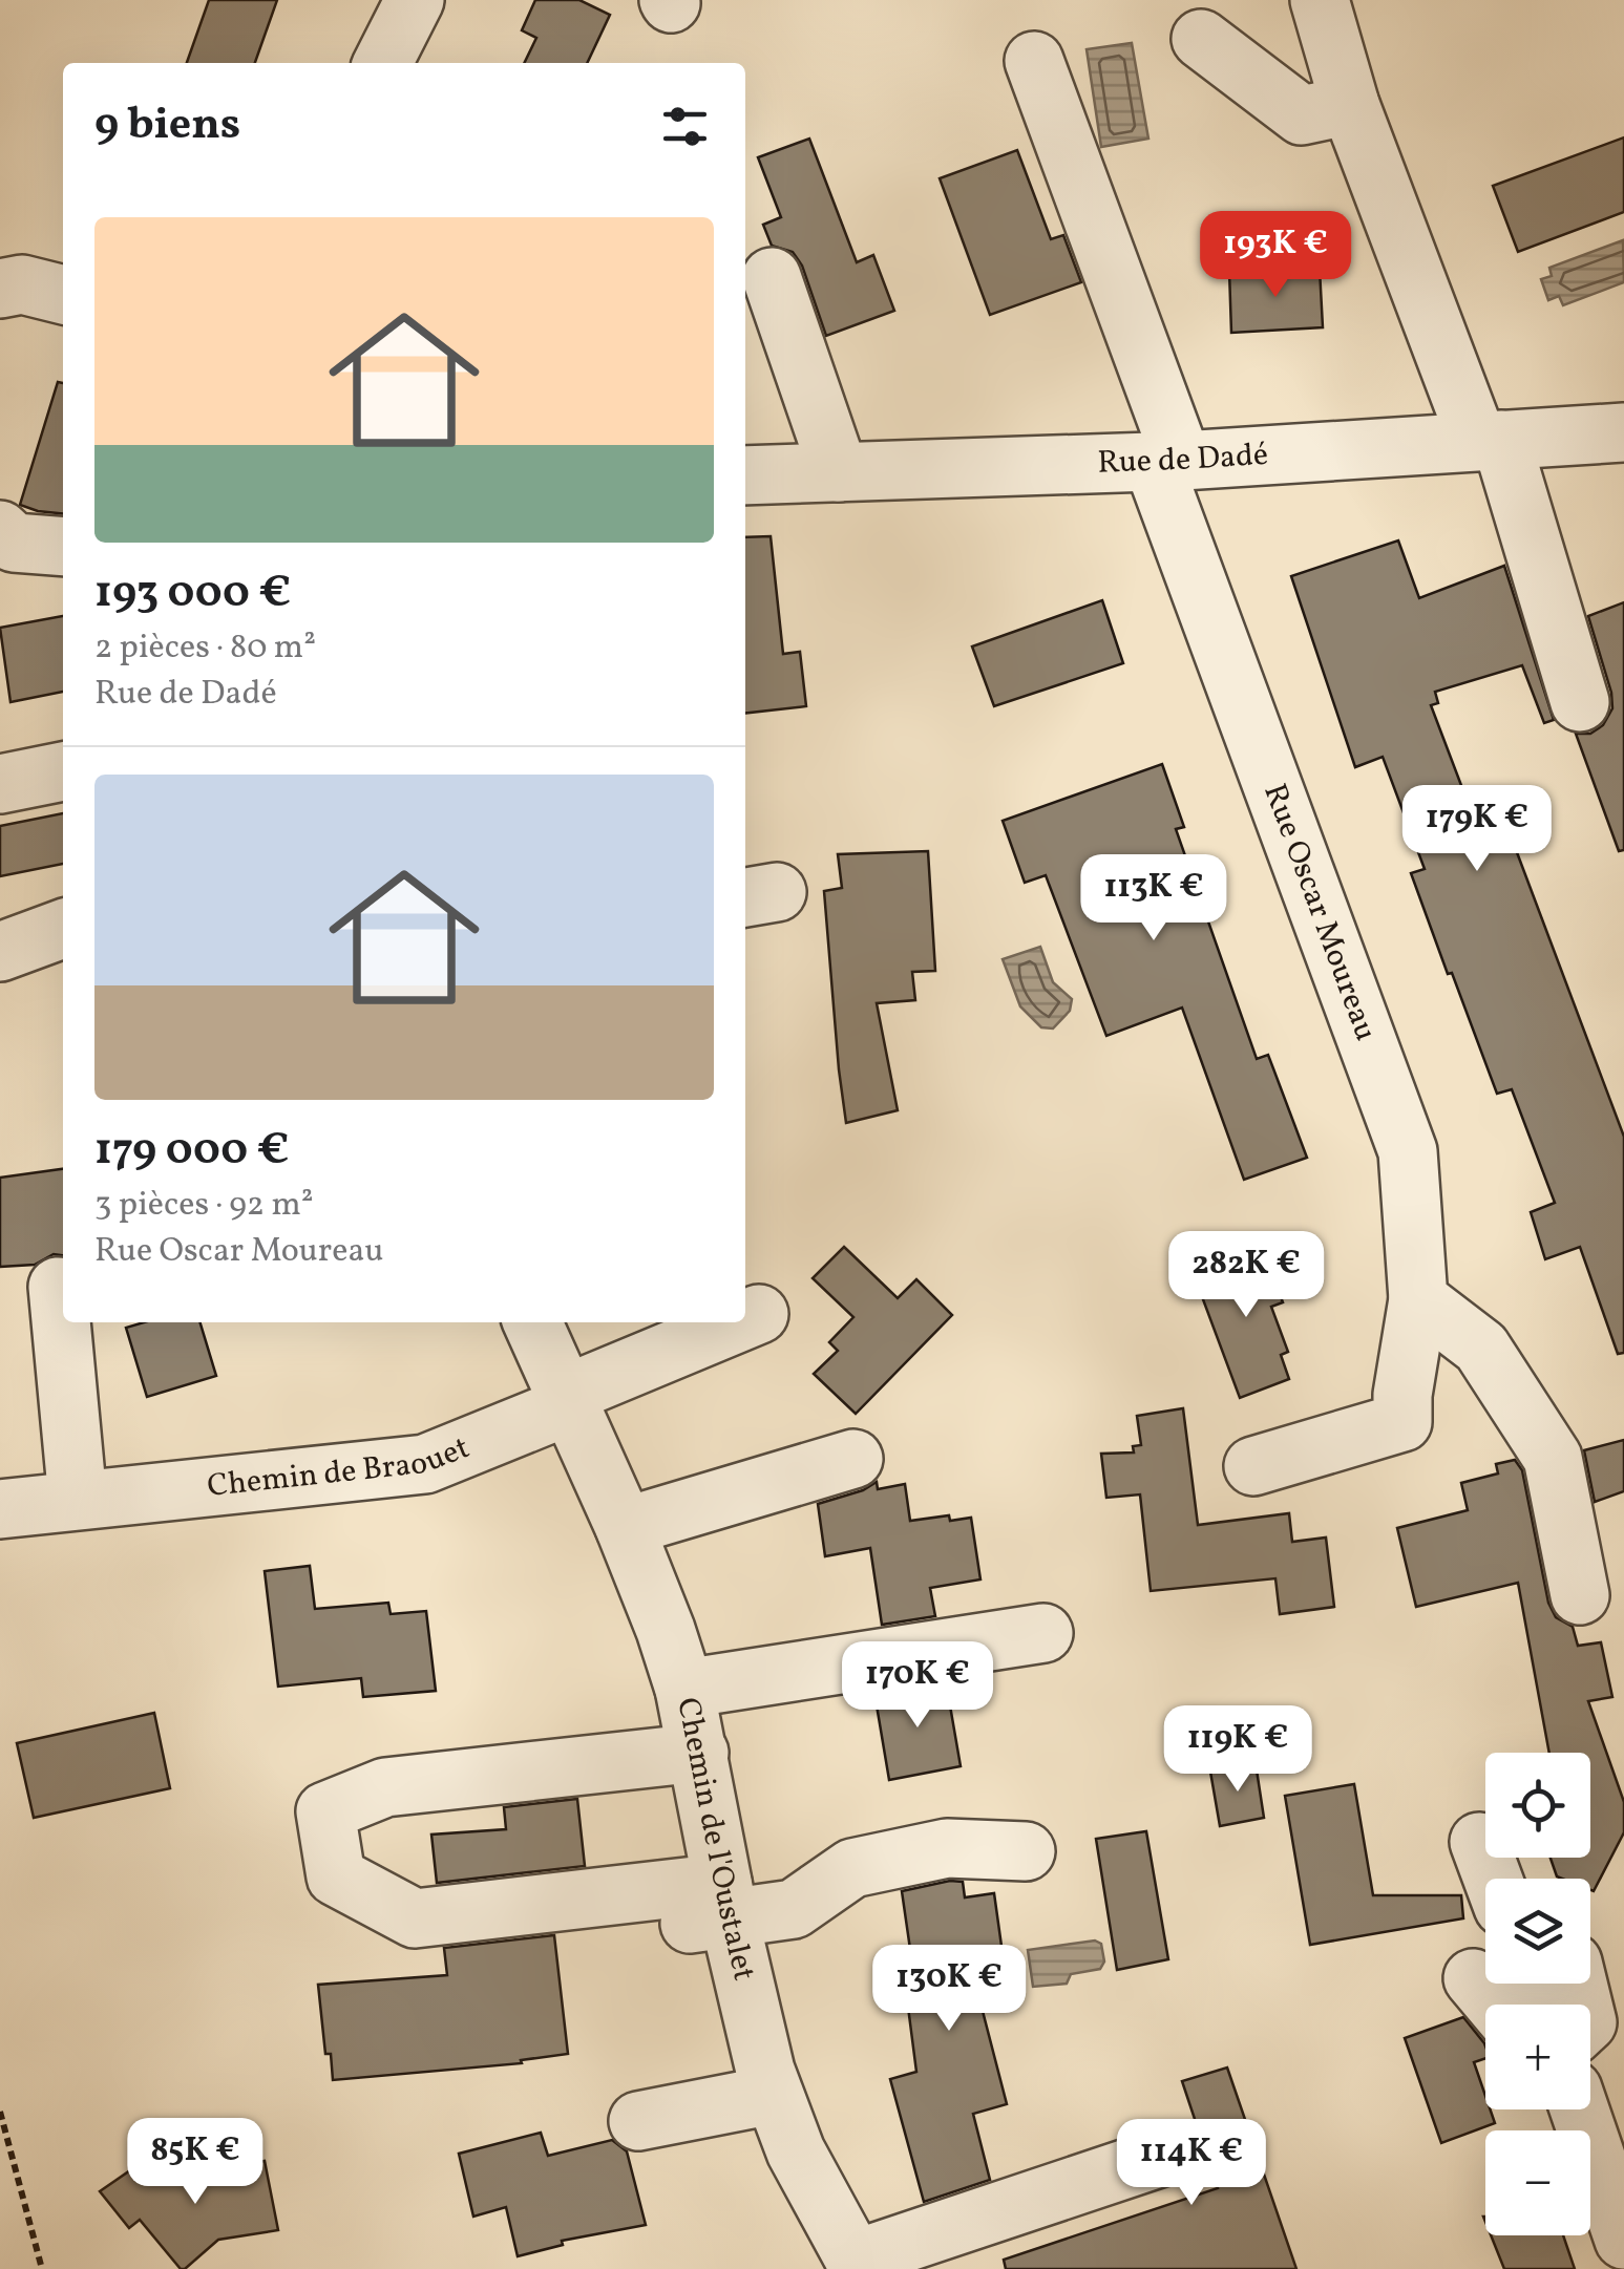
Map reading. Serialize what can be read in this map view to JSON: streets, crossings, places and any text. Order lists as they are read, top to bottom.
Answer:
{
  "streets": {
    "street": [
      "Rue de Dadé",
      "Rue Oscar Moureau",
      "Chemin de Braouet",
      "Chemin de l'Oustalet"
    ]
  },
  "crossings": [
    ["Rue de Dadé", "Rue Oscar Moureau"],
    ["Chemin de Braouet", "Chemin de l'Oustalet"]
  ],
  "page": {
    "heading": "9 biens",
    "list": [
      {
        "name": "193 000 €",
        "note": "2 pièces · 80 m² · Rue de Dadé"
      },
      {
        "name": "179 000 €",
        "note": "3 pièces · 92 m² · Rue Oscar Moureau"
      }
    ],
    "price": [
      "193K €",
      "179K €",
      "113K €",
      "282K €",
      "170K €",
      "119K €",
      "130K €",
      "85K €",
      "114K €"
    ],
    "map_buttons": ["+", "−"]
  }
}
